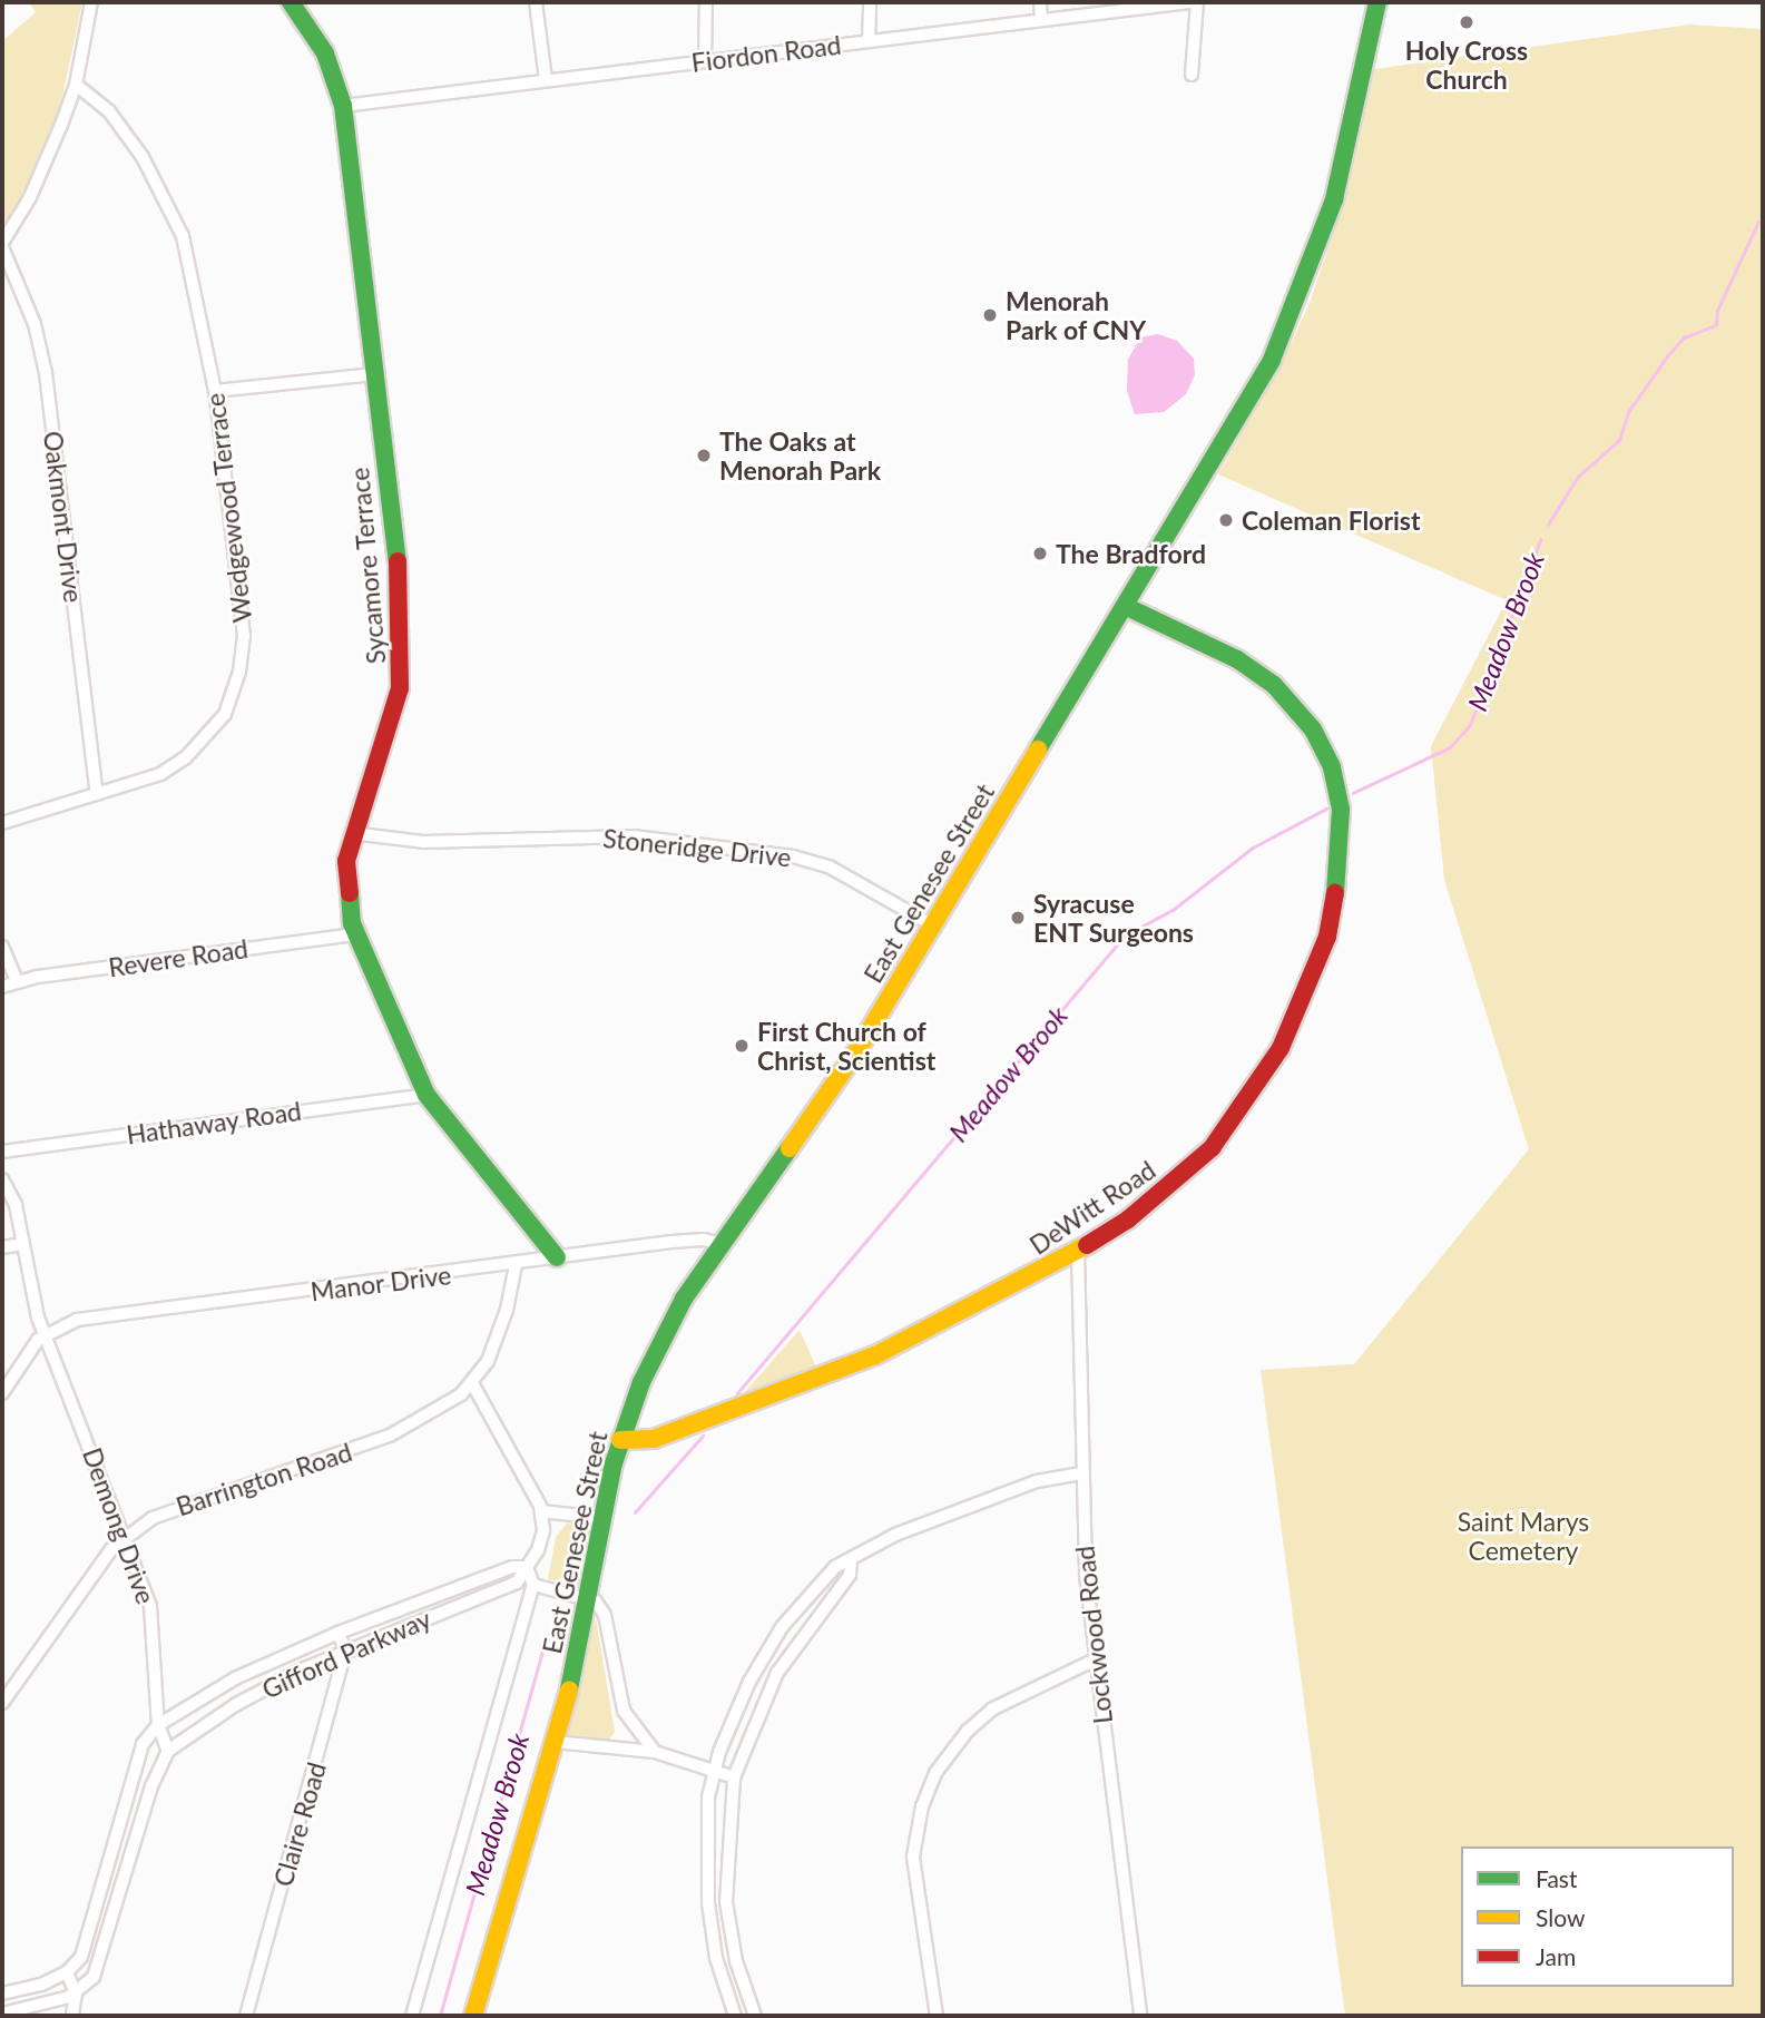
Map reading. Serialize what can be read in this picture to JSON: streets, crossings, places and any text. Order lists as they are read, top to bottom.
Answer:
{
  "streets": {
    "street": [
      "Fiordon Road",
      "Wedgewood Terrace",
      "Oakmont Drive",
      "Sycamore Terrace",
      "Stoneridge Drive",
      "East Genesee Street",
      "Revere Road",
      "Hathaway Road",
      "DeWitt Road",
      "Manor Drive",
      "Barrington Road",
      "Demong Drive",
      "Lockwood Road",
      "Gifford Parkway",
      "Claire Road"
    ]
  },
  "crossings": [
    ["Fiordon Road", "Sycamore Terrace"],
    ["Wedgewood Terrace", "Oakmont Drive"],
    ["Sycamore Terrace", "Stoneridge Drive"],
    ["Sycamore Terrace", "Revere Road"],
    ["Sycamore Terrace", "Hathaway Road"],
    ["Sycamore Terrace", "Manor Drive"],
    ["Stoneridge Drive", "East Genesee Street"],
    ["East Genesee Street", "DeWitt Road"],
    ["East Genesee Street", "Manor Drive"],
    ["DeWitt Road", "Lockwood Road"],
    ["Manor Drive", "Barrington Road"],
    ["Manor Drive", "Demong Drive"],
    ["Barrington Road", "Demong Drive"],
    ["Demong Drive", "Gifford Parkway"],
    ["Gifford Parkway", "Claire Road"]
  ],
  "water": ["Meadow Brook"],
  "parks": ["Saint Marys Cemetery"],
  "places": [
    "Holy Cross Church",
    "Menorah Park of CNY",
    "The Oaks at Menorah Park",
    "Coleman Florist",
    "The Bradford",
    "Syracuse ENT Surgeons",
    "First Church of Christ, Scientist"
  ],
  "legend": ["Fast", "Slow", "Jam"]
}
